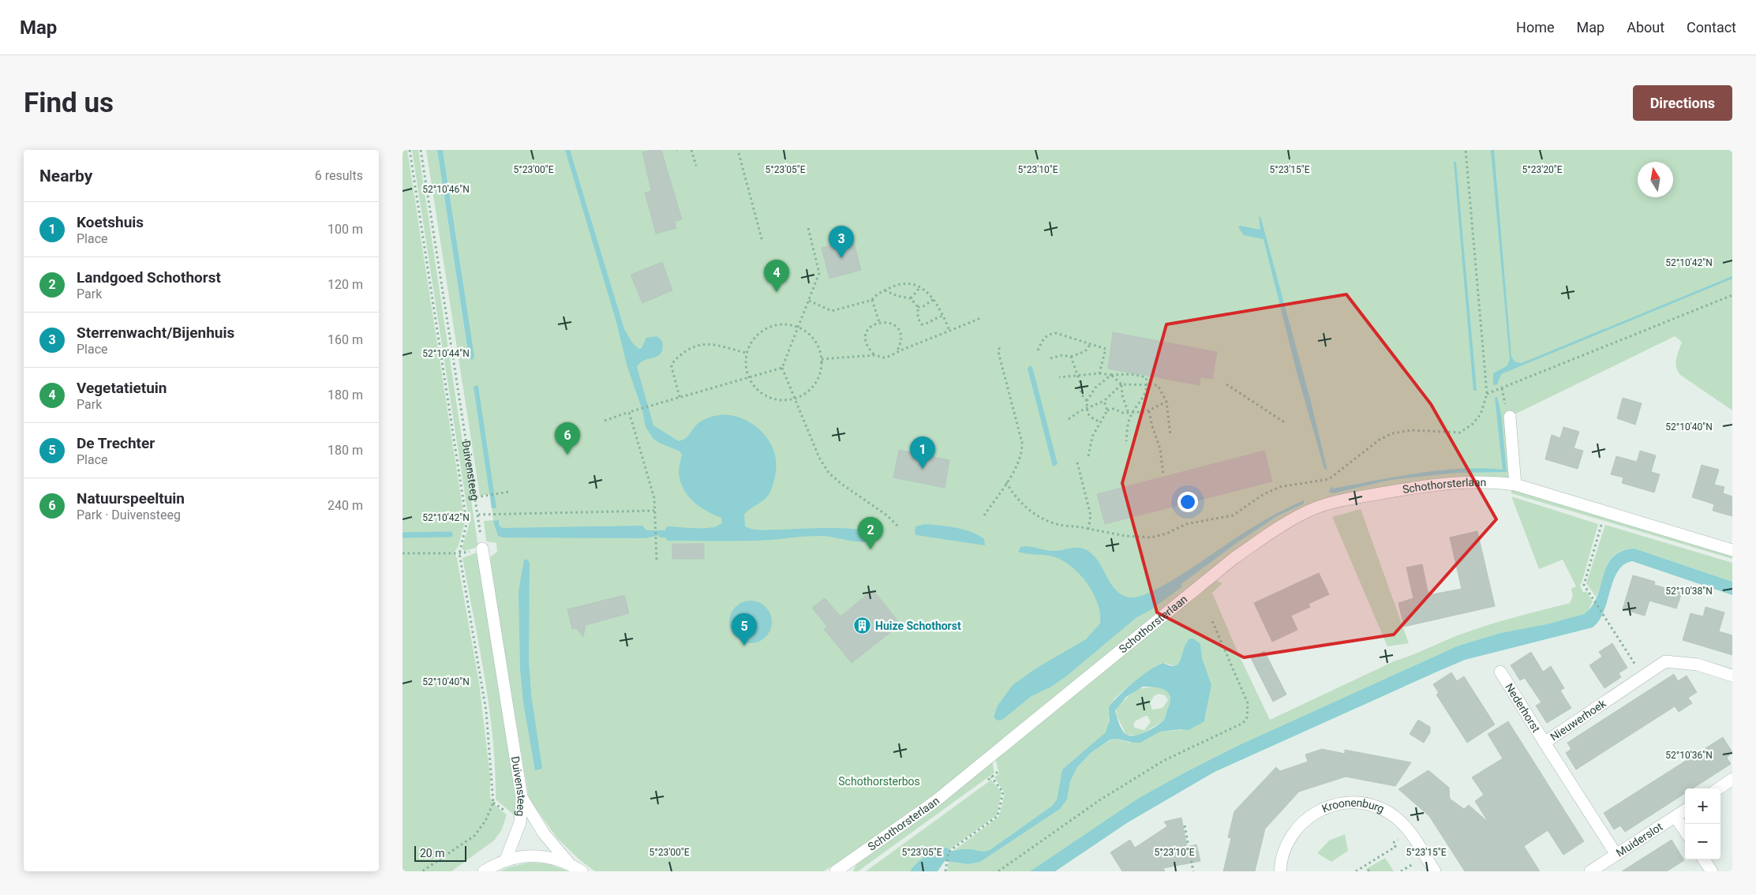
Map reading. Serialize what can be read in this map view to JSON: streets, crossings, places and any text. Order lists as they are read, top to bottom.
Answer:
{
  "streets": {
    "street": [
      "Duivensteeg",
      "Schothorsterlaan",
      "Nederhorst",
      "Nieuwerhoek",
      "Kroonenburg",
      "Muiderslot"
    ]
  },
  "crossings": [
    ["Nederhorst", "Nieuwerhoek"],
    ["Nieuwerhoek", "Muiderslot"]
  ],
  "parks": ["Schothorsterbos"],
  "places": {
    "building": ["Huize Schothorst"]
  },
  "scale_bar": "20 m",
  "north": "top",
  "page": {
    "header": "Map",
    "nav": [
      "Home",
      "Map",
      "About",
      "Contact"
    ],
    "buttons": "Directions",
    "title": "Find us",
    "heading": ["Nearby", "6 results"],
    "list": [
      {
        "mark": "1",
        "name": "Koetshuis",
        "note": "Place",
        "value": "100 m"
      },
      {
        "mark": "2",
        "name": "Landgoed Schothorst",
        "note": "Park",
        "value": "120 m"
      },
      {
        "mark": "3",
        "name": "Sterrenwacht/Bijenhuis",
        "note": "Place",
        "value": "160 m"
      },
      {
        "mark": "4",
        "name": "Vegetatietuin",
        "note": "Park",
        "value": "180 m"
      },
      {
        "mark": "5",
        "name": "De Trechter",
        "note": "Place",
        "value": "180 m"
      },
      {
        "mark": "6",
        "name": "Natuurspeeltuin",
        "note": "Park · Duivensteeg",
        "value": "240 m"
      }
    ],
    "pins": [
      "3",
      "4",
      "6",
      "1",
      "2",
      "5"
    ],
    "map_buttons": ["+", "−"],
    "scale": "20 m"
  },
  "coordinates": [
    "5°23'00\"E",
    "5°23'05\"E",
    "5°23'10\"E",
    "5°23'15\"E",
    "5°23'20\"E",
    "52°10'46\"N",
    "52°10'42\"N",
    "52°10'44\"N",
    "52°10'40\"N",
    "52°10'38\"N",
    "52°10'36\"N"
  ]
}
